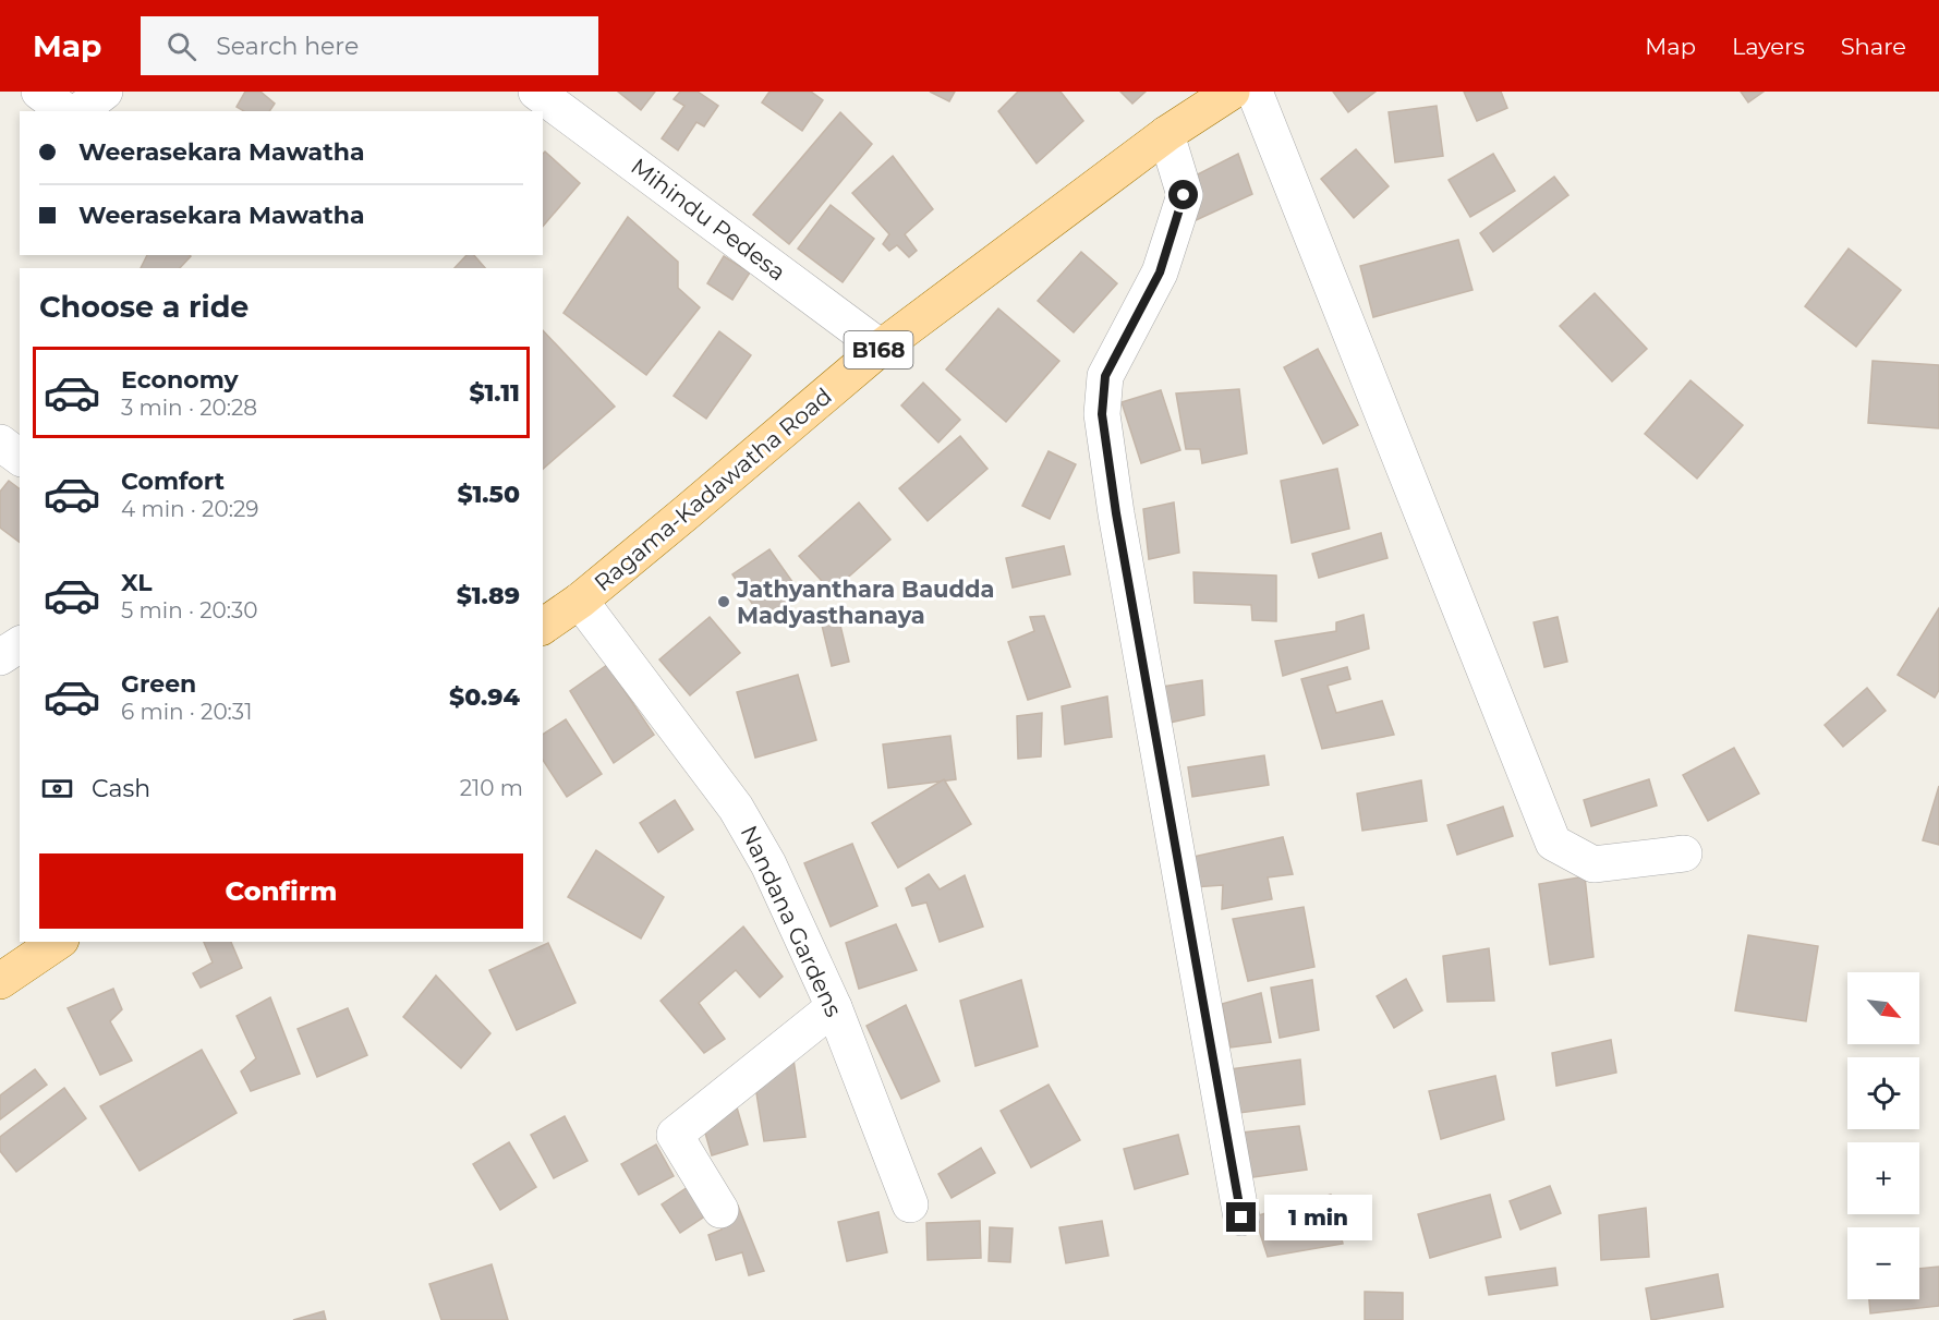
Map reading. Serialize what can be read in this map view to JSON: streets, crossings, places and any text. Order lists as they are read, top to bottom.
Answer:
{
  "streets": {
    "main road": ["B168", "Ragama-Kadawatha Road"],
    "street": ["Mihindu Pedesa", "Nandana Gardens"]
  },
  "crossings": [
    ["Mihindu Pedesa", "Ragama-Kadawatha Road"],
    ["Ragama-Kadawatha Road", "Nandana Gardens"]
  ],
  "places": ["Jathyanthara Baudda Madyasthanaya"],
  "north": "bottom right",
  "page": {
    "header": "Map",
    "search": "Search here",
    "nav": ["Map", "Layers", "Share"],
    "banner": ["Weerasekara Mawatha", "Weerasekara Mawatha"],
    "heading": "Choose a ride",
    "list": [
      {
        "name": "Economy",
        "note": "3 min · 20:28",
        "value": "$1.11"
      },
      {
        "name": "Comfort",
        "note": "4 min · 20:29",
        "value": "$1.50"
      },
      {
        "name": "XL",
        "note": "5 min · 20:30",
        "value": "$1.89"
      },
      {
        "name": "Green",
        "note": "6 min · 20:31",
        "value": "$0.94"
      }
    ],
    "pay": ["Cash", "210 m"],
    "buttons": "Confirm",
    "map_buttons": ["+", "−"],
    "bubble": "1 min"
  }
}
